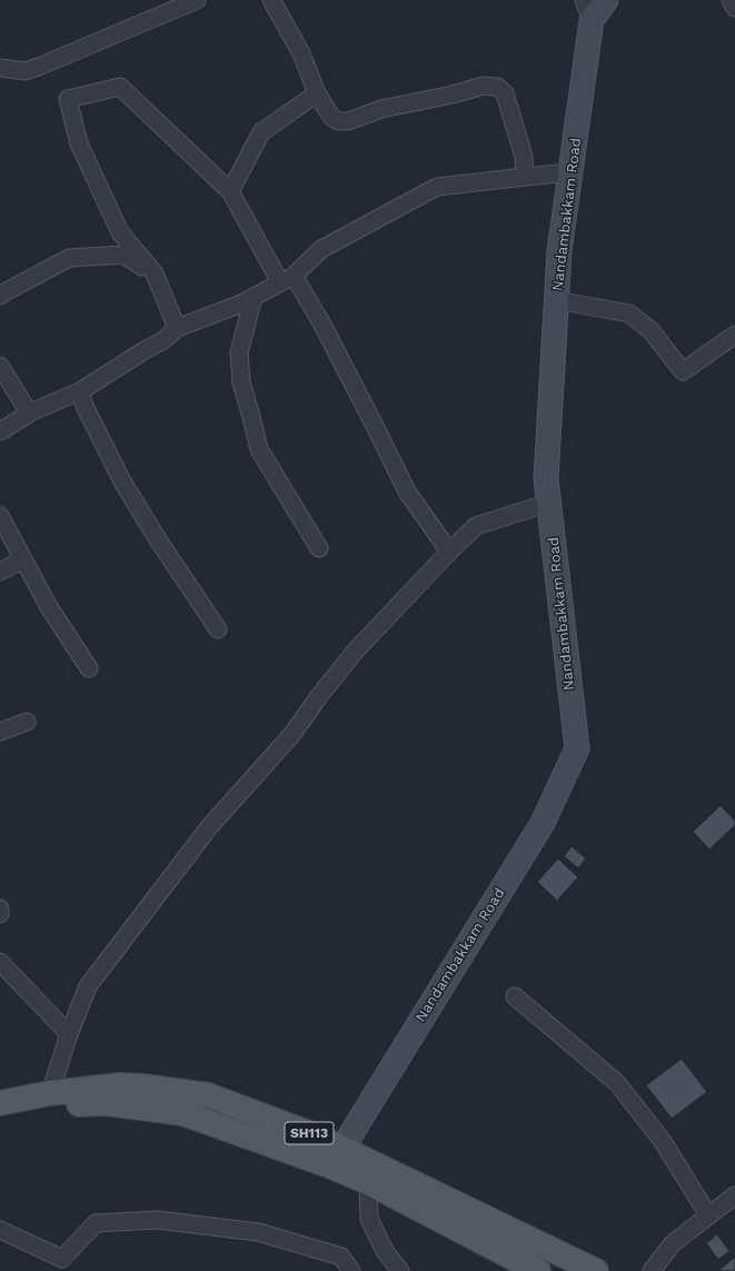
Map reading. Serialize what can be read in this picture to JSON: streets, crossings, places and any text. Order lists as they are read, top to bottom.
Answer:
{
  "streets": {
    "main road": ["SH113"],
    "street": ["Nandambakkam Road"]
  },
  "crossings": [
    ["Nandambakkam Road", "SH113"]
  ]
}
